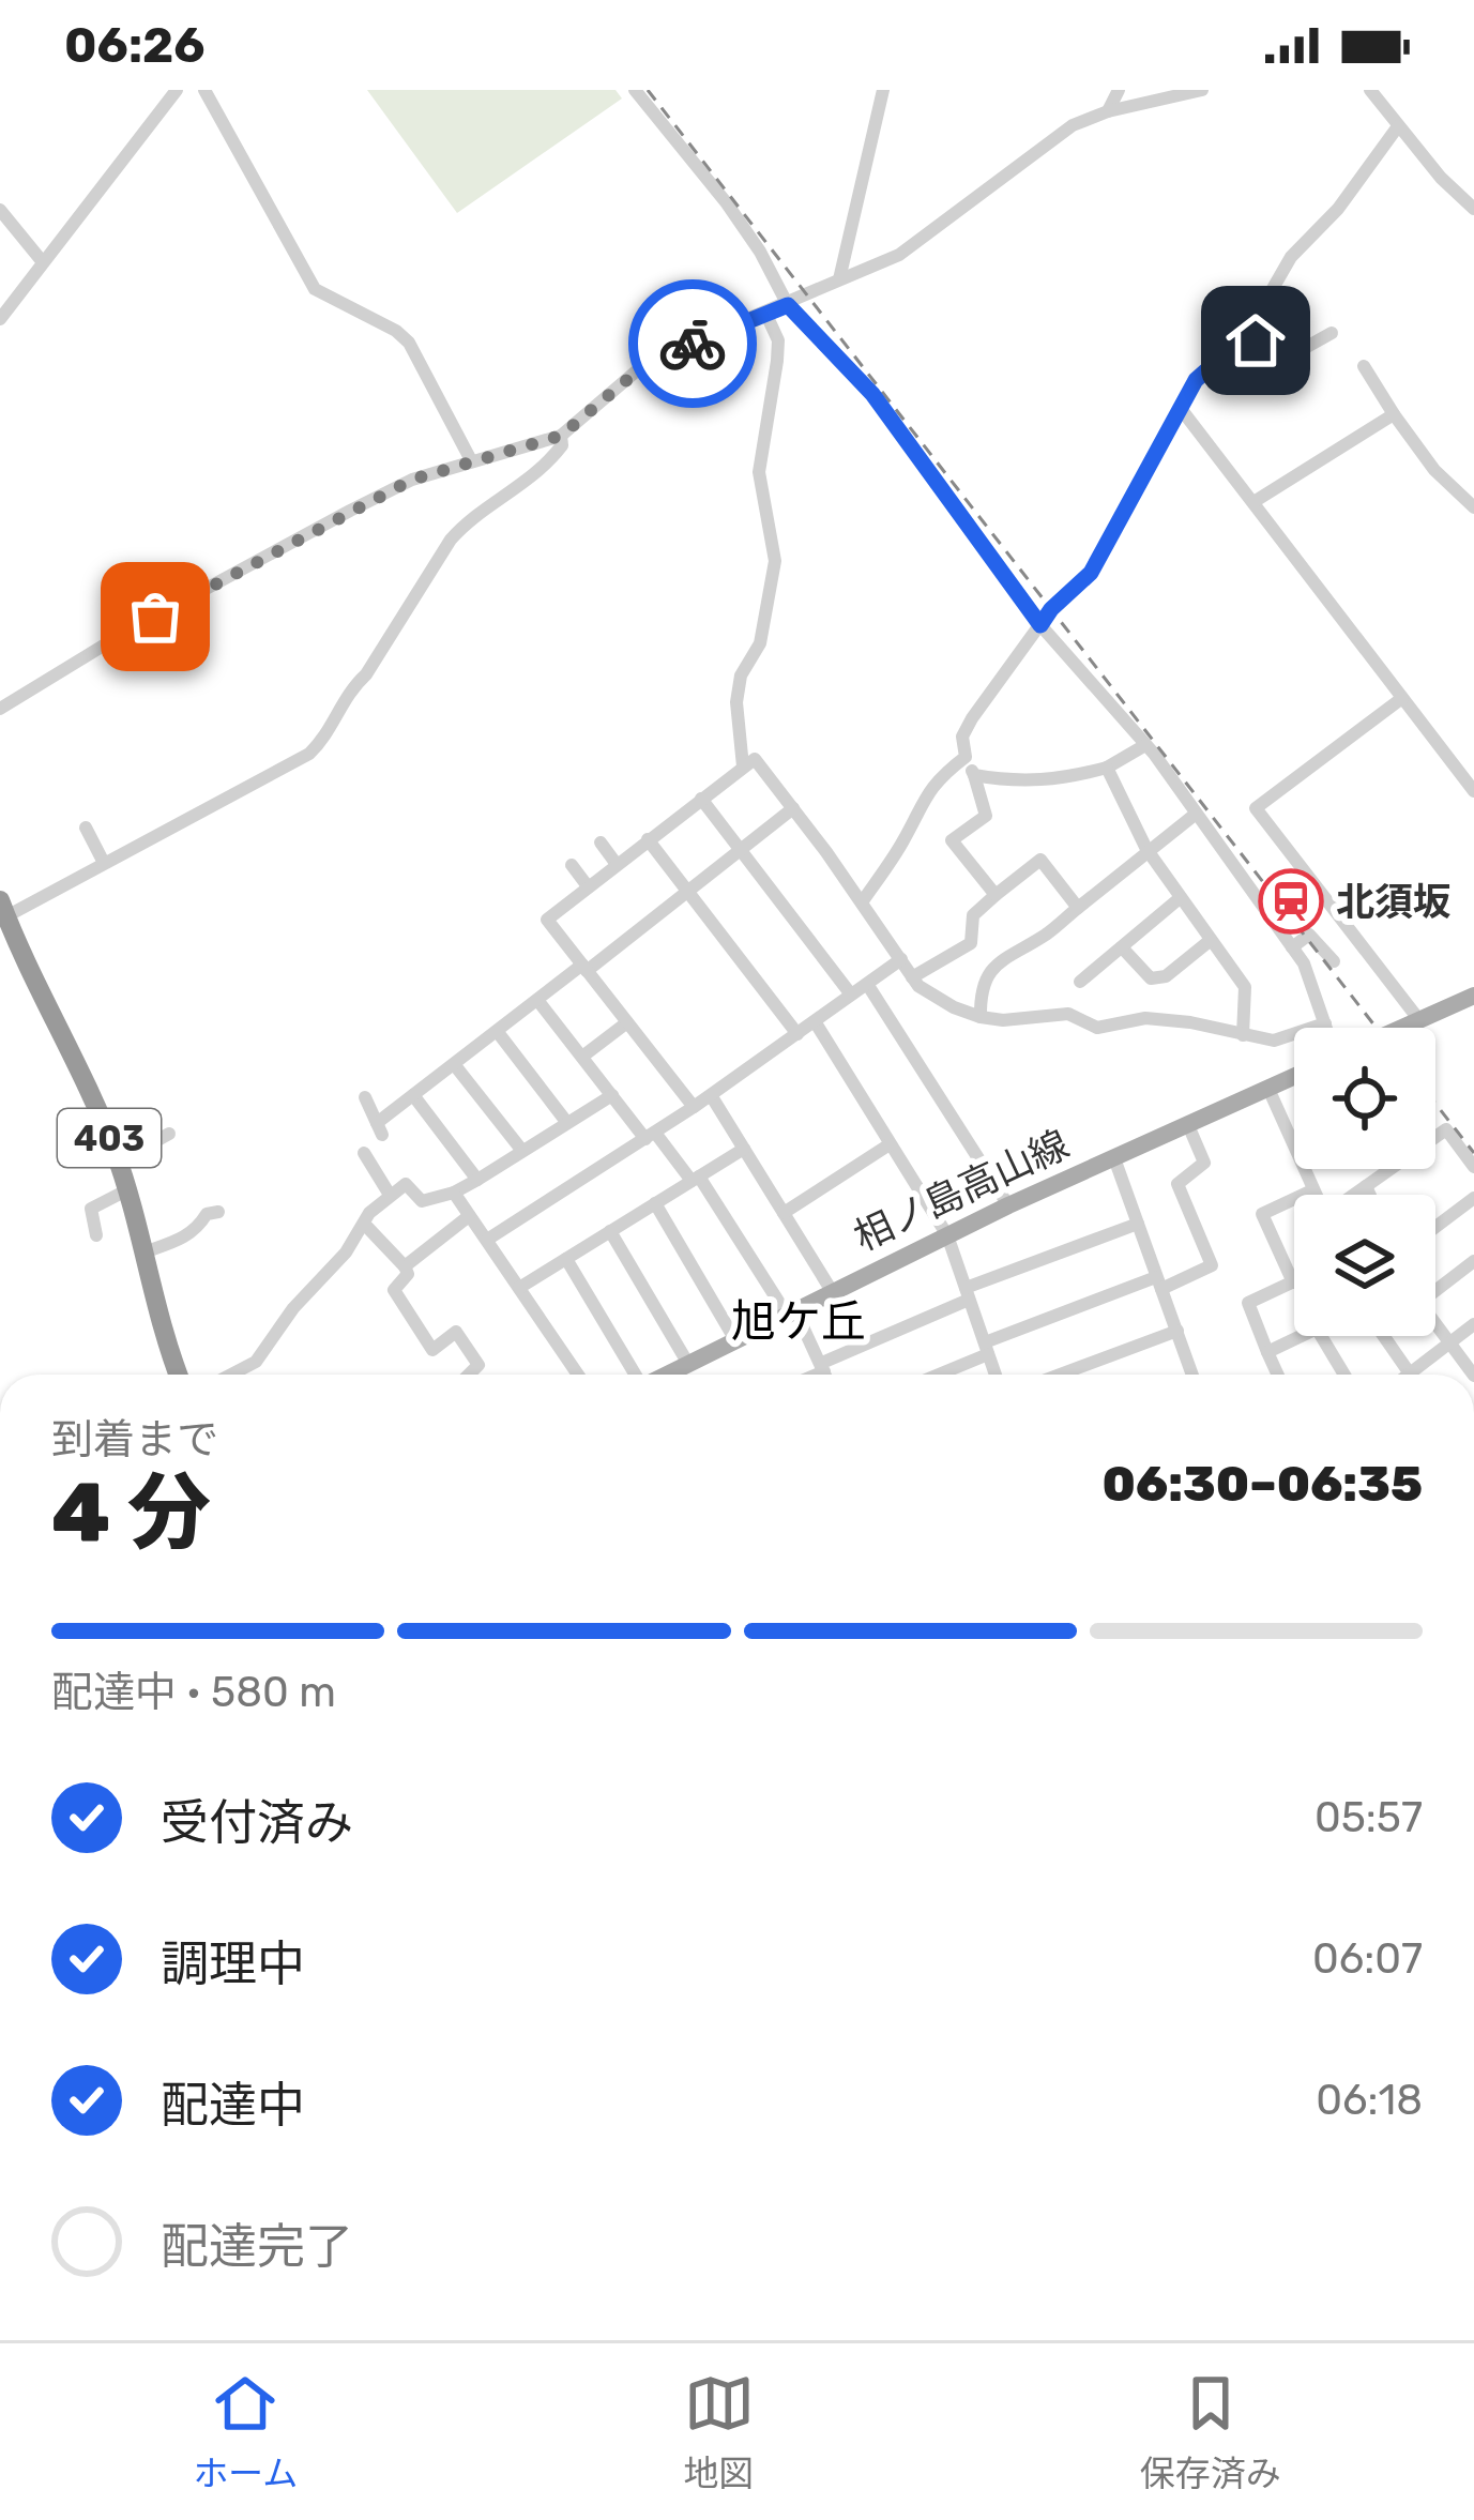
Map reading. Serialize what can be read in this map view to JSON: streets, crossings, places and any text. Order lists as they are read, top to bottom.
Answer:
{
  "streets": {
    "highway": ["403"],
    "main road": ["相ノ島高山線"]
  },
  "districts": ["旭ケ丘"],
  "places": {
    "station": ["北須坂"]
  },
  "page": {
    "status": "06:26",
    "heading": ["4 分", "到着まで", "06:30–06:35"],
    "bar": "配達中 · 580 m",
    "list": [
      ["受付済み", "05:57"],
      ["調理中", "06:07"],
      ["配達中", "06:18"],
      "配達完了"
    ],
    "tabs": ["ホーム", "地図", "保存済み"]
  }
}
